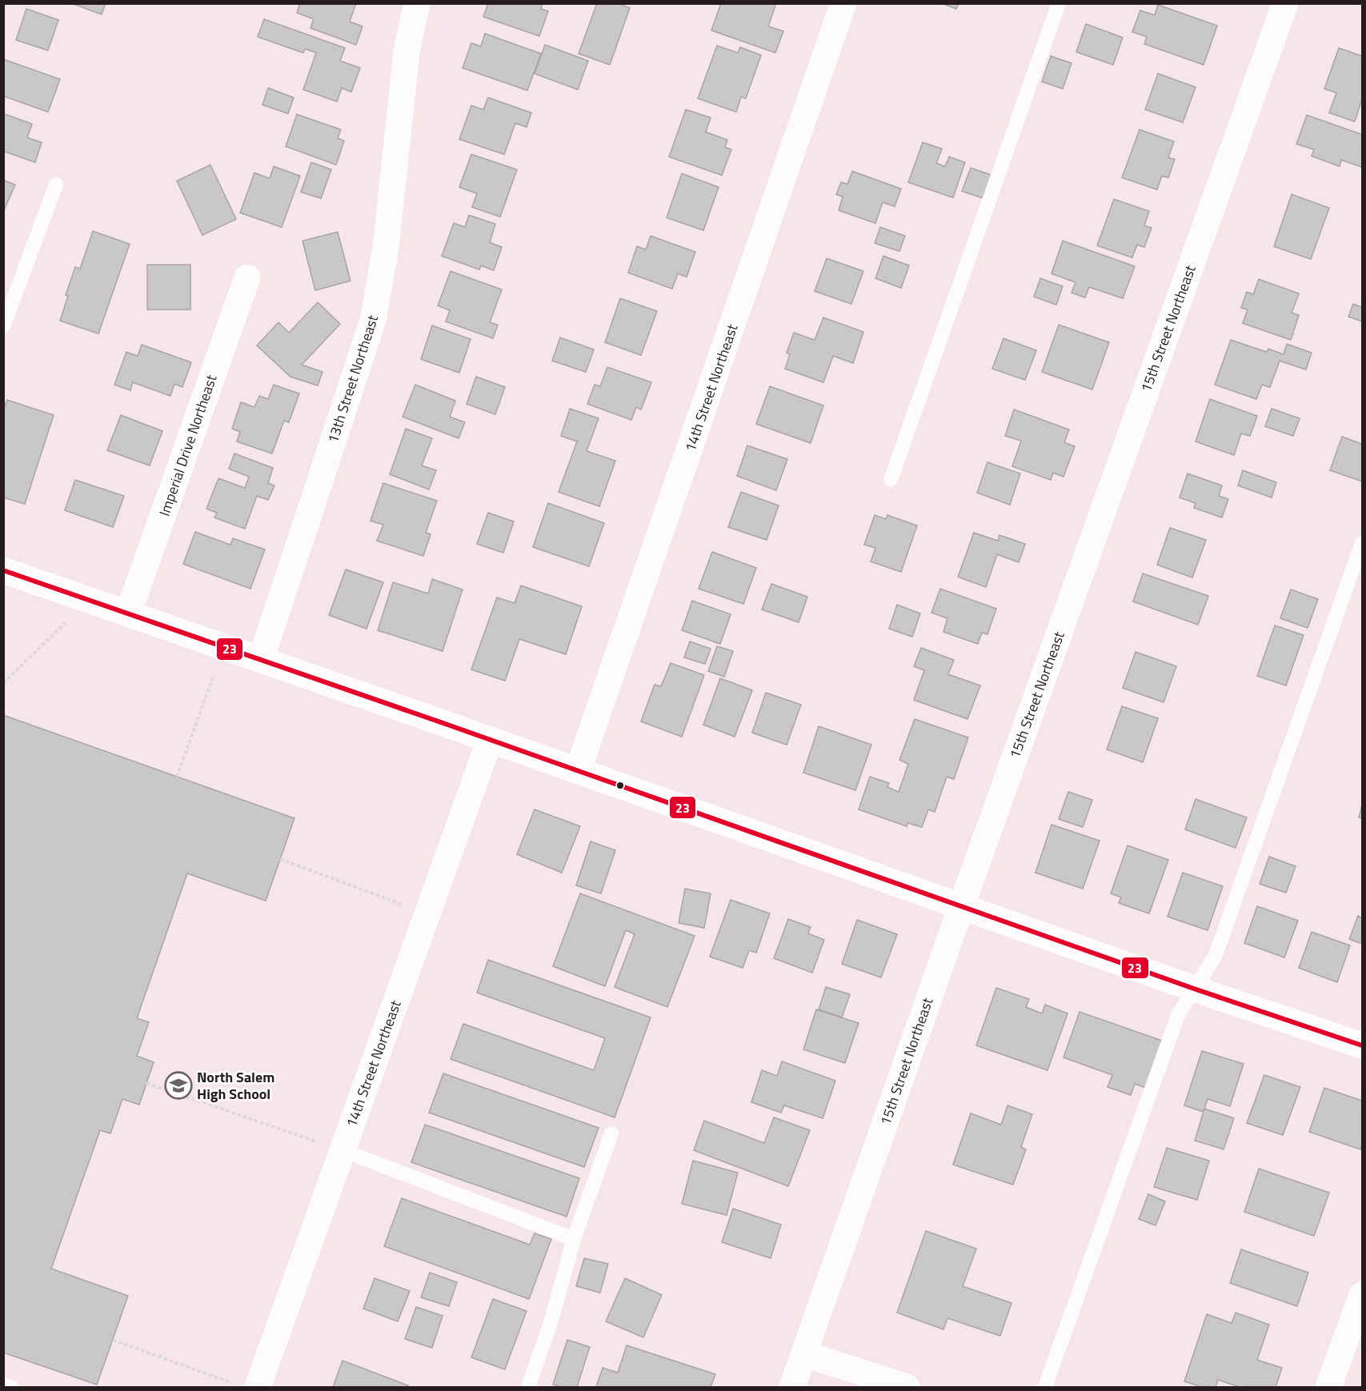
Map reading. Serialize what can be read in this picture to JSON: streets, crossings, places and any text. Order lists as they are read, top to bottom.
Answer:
{
  "streets": {
    "street": [
      "15th Street Northeast",
      "13th Street Northeast",
      "14th Street Northeast",
      "Imperial Drive Northeast"
    ]
  },
  "places": {
    "school or university": ["North Salem High School"]
  },
  "lines": ["transit line 23"]
}
